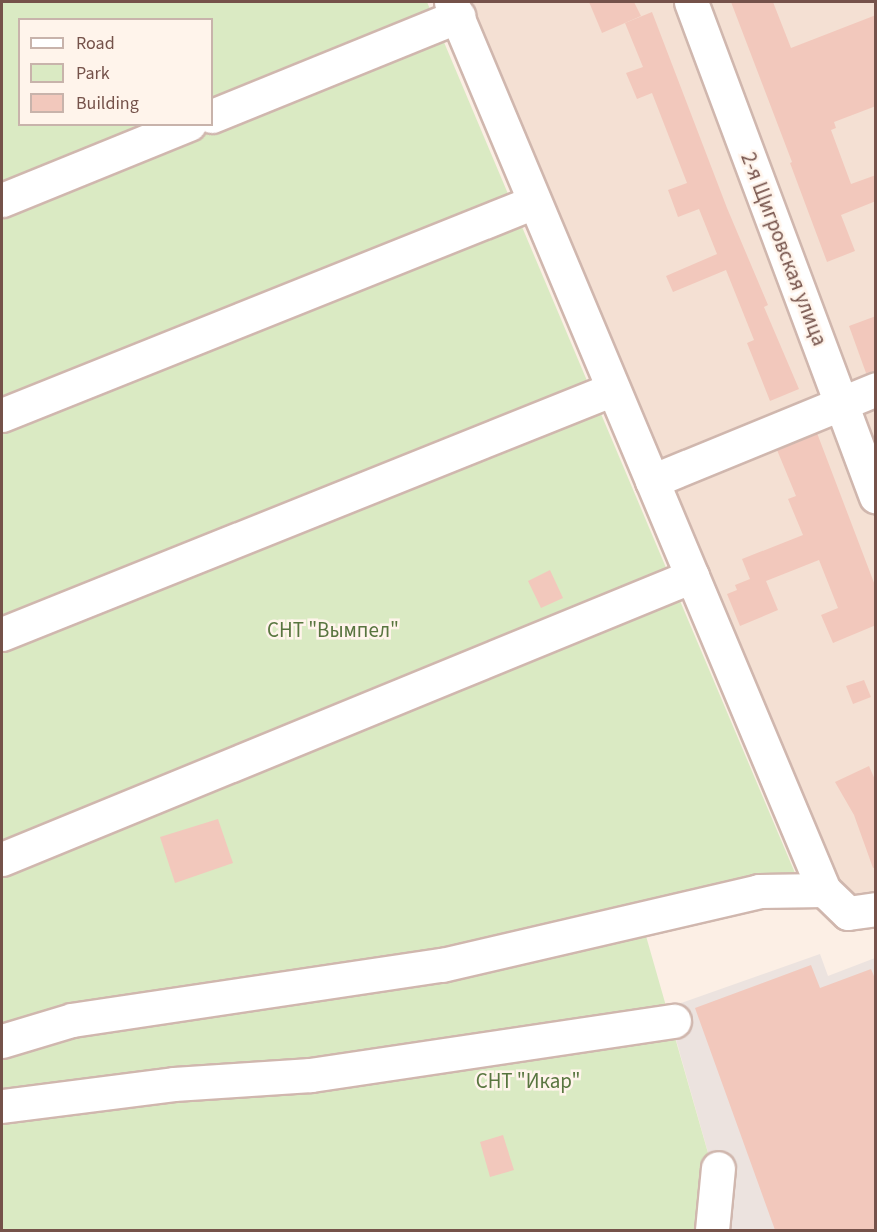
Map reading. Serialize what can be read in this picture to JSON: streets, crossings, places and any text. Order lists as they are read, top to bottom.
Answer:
{
  "streets": {
    "street": ["2-я Щигровская улица"]
  },
  "parks": ["СНТ \"Вымпел\"", "СНТ \"Икар\""],
  "legend": ["Road", "Park", "Building"]
}
